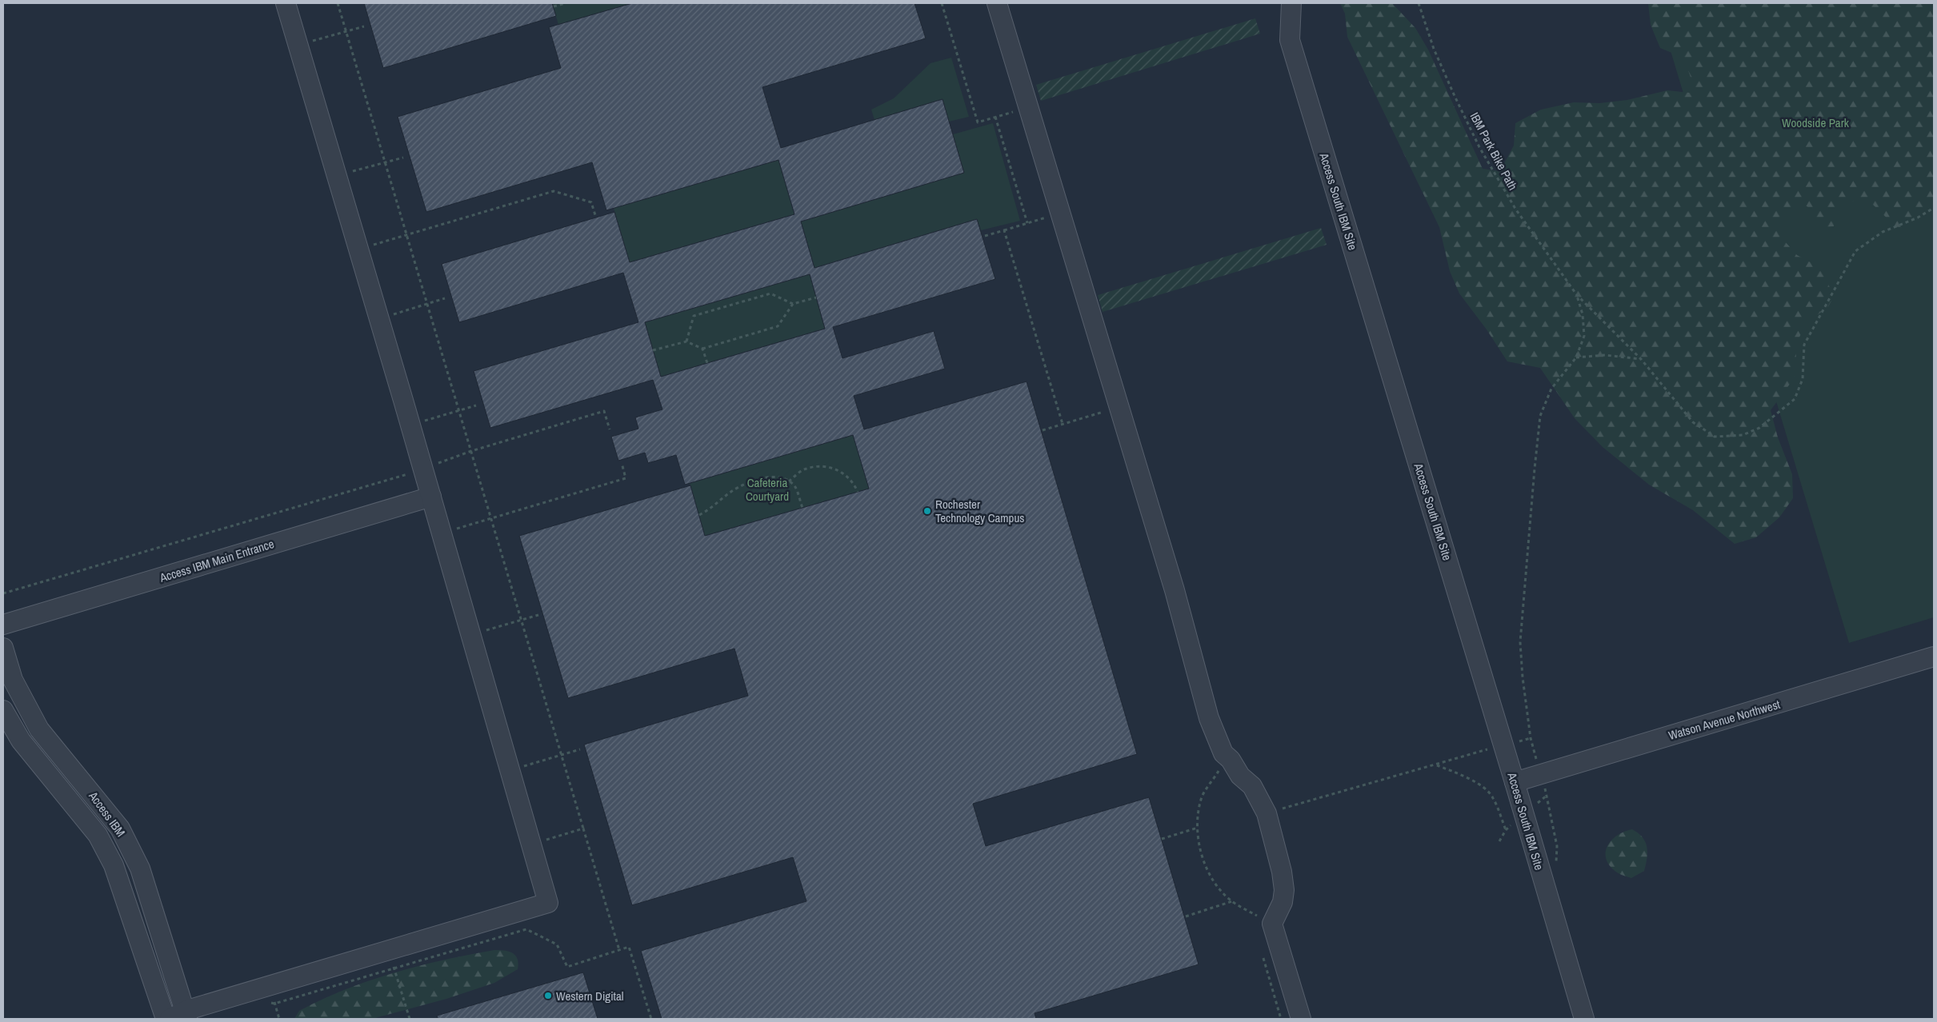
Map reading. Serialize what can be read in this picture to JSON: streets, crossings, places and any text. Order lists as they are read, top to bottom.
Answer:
{
  "streets": {
    "street": [
      "Access South IBM Site",
      "Access IBM Main Entrance",
      "Watson Avenue Northwest",
      "Access IBM"
    ],
    "path": ["IBM Park Bike Path"]
  },
  "crossings": [
    ["Access South IBM Site", "Watson Avenue Northwest"]
  ],
  "parks": ["Woodside Park", "Cafeteria Courtyard"],
  "places": ["Rochester Technology Campus", "Western Digital"]
}
